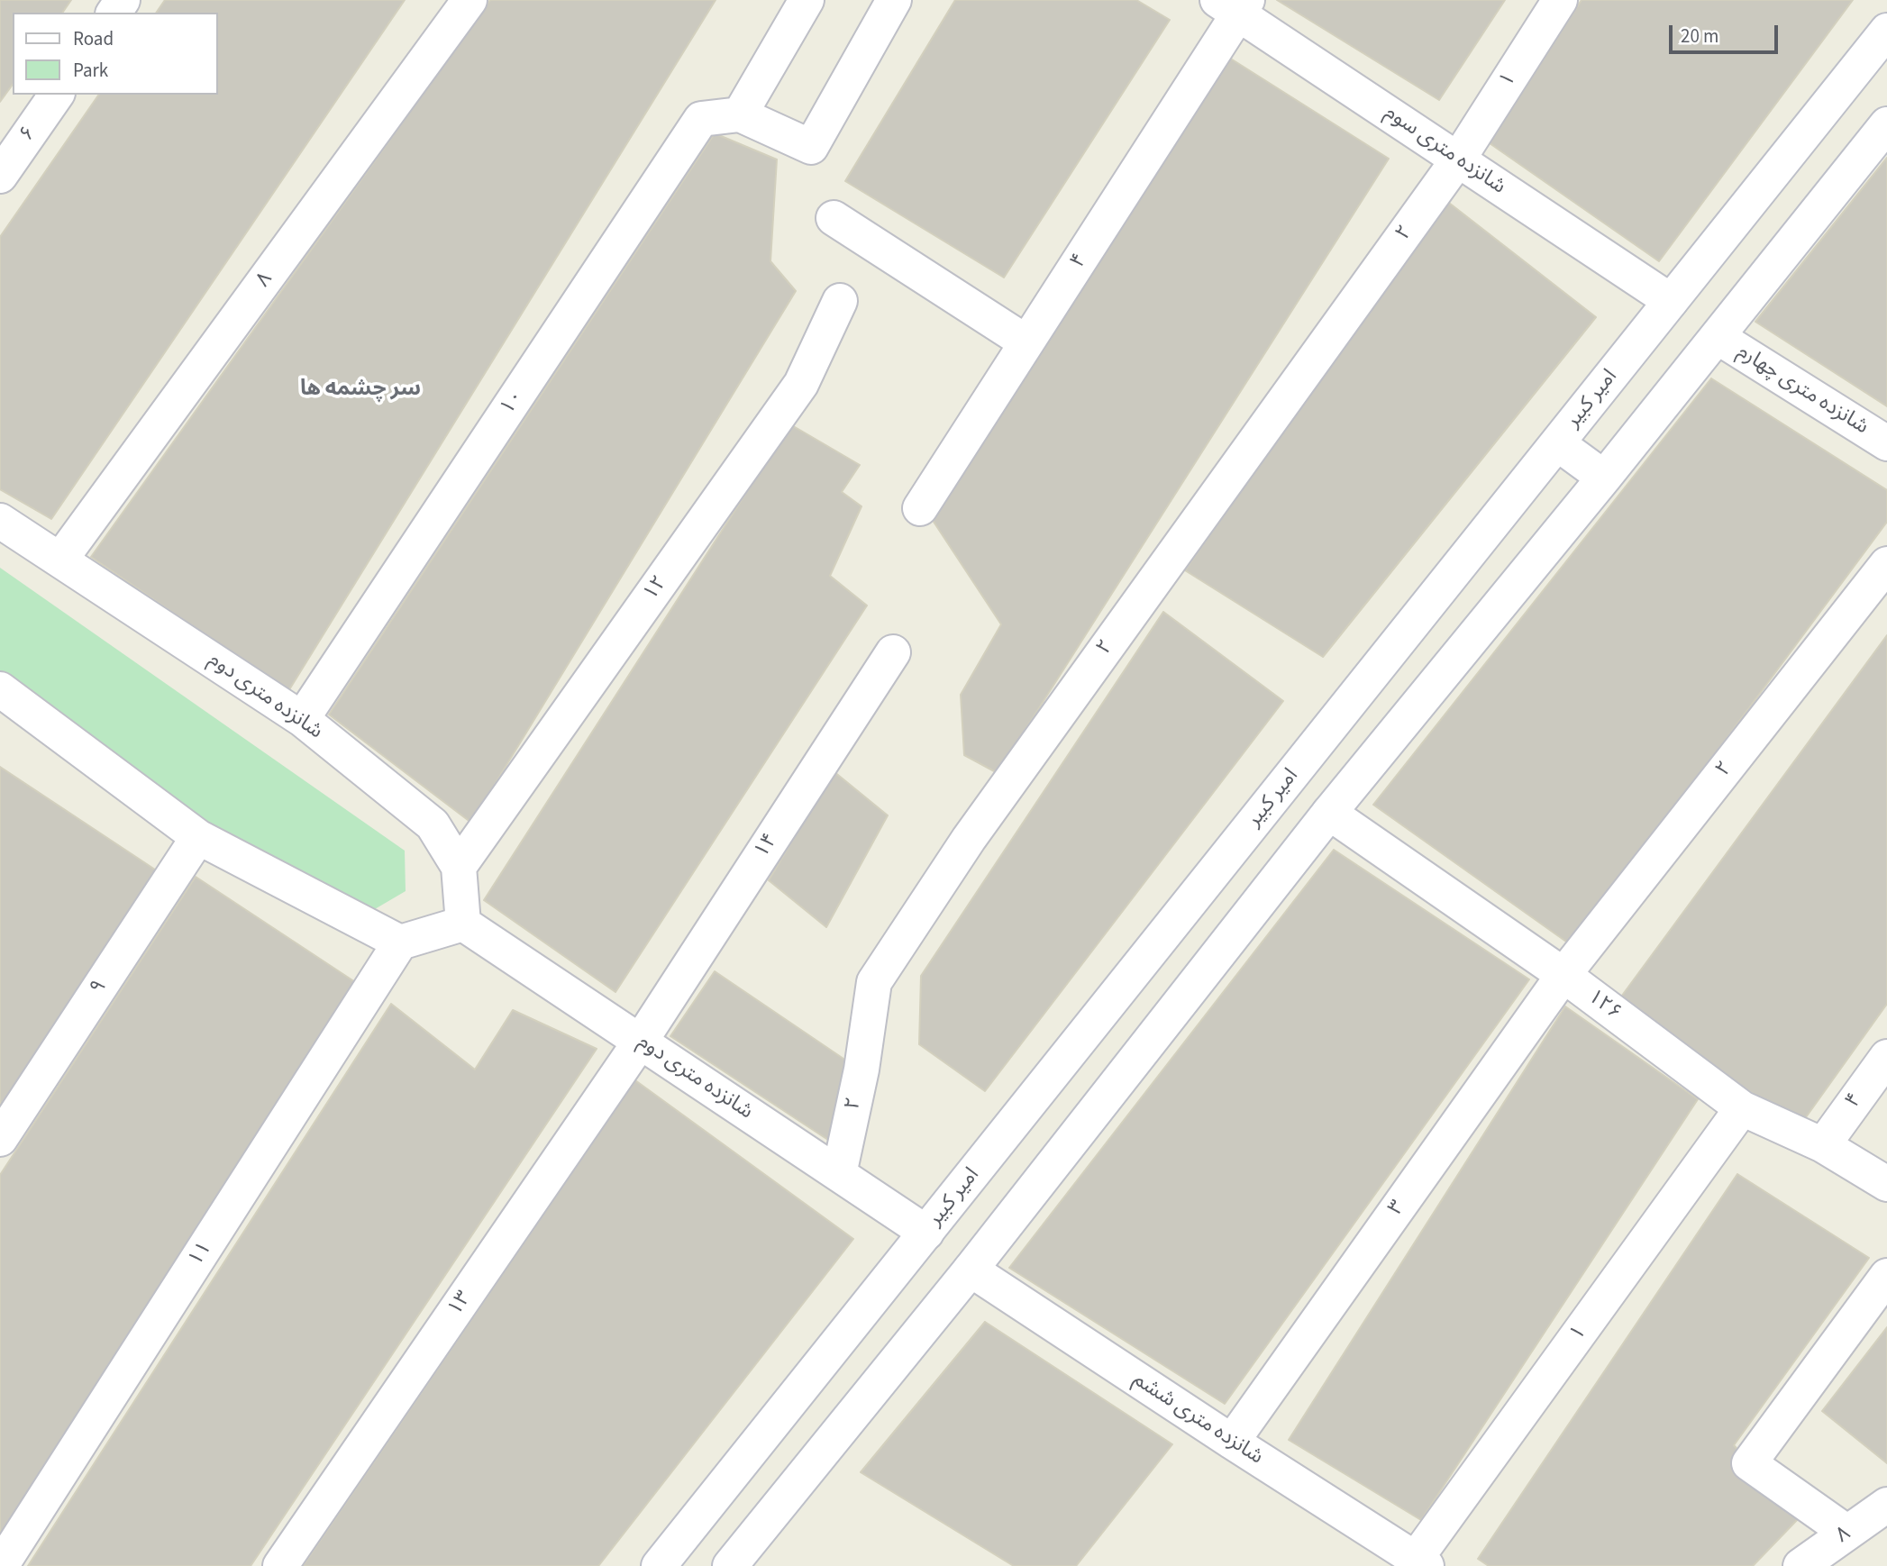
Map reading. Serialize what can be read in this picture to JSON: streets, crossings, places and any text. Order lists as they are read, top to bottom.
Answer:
{
  "streets": {
    "street": [
      "۱",
      "۶",
      "شانزده متری سوم",
      "۲",
      "۴",
      "۸",
      "شانزده متری چهارم",
      "امیر کبیر",
      "۱۰",
      "۱۲",
      "شانزده متری دوم",
      "۱۴",
      "۹",
      "۱۲۶",
      "۳",
      "۱۱",
      "۱۳",
      "شانزده متری ششم"
    ]
  },
  "crossings": [
    ["۱", "شانزده متری سوم"],
    ["۱", "۲"],
    ["۱", "۱۲۶"],
    ["۱", "شانزده متری ششم"],
    ["شانزده متری سوم", "۲"],
    ["شانزده متری سوم", "۴"],
    ["شانزده متری سوم", "امیر کبیر"],
    ["۲", "شانزده متری دوم"],
    ["۲", "۱۲۶"],
    ["۲", "۳"],
    ["۴", "۱۲۶"],
    ["۸", "شانزده متری دوم"],
    ["امیر کبیر", "شانزده متری دوم"],
    ["۱۰", "شانزده متری دوم"],
    ["۱۲", "شانزده متری دوم"],
    ["شانزده متری دوم", "۱۴"],
    ["شانزده متری دوم", "۱۳"],
    ["۱۴", "۱۳"],
    ["۱۲۶", "۳"],
    ["۳", "شانزده متری ششم"]
  ],
  "districts": ["سر چشمه ها"],
  "legend": ["Road", "Park"],
  "scale_bar": "20 m"
}
